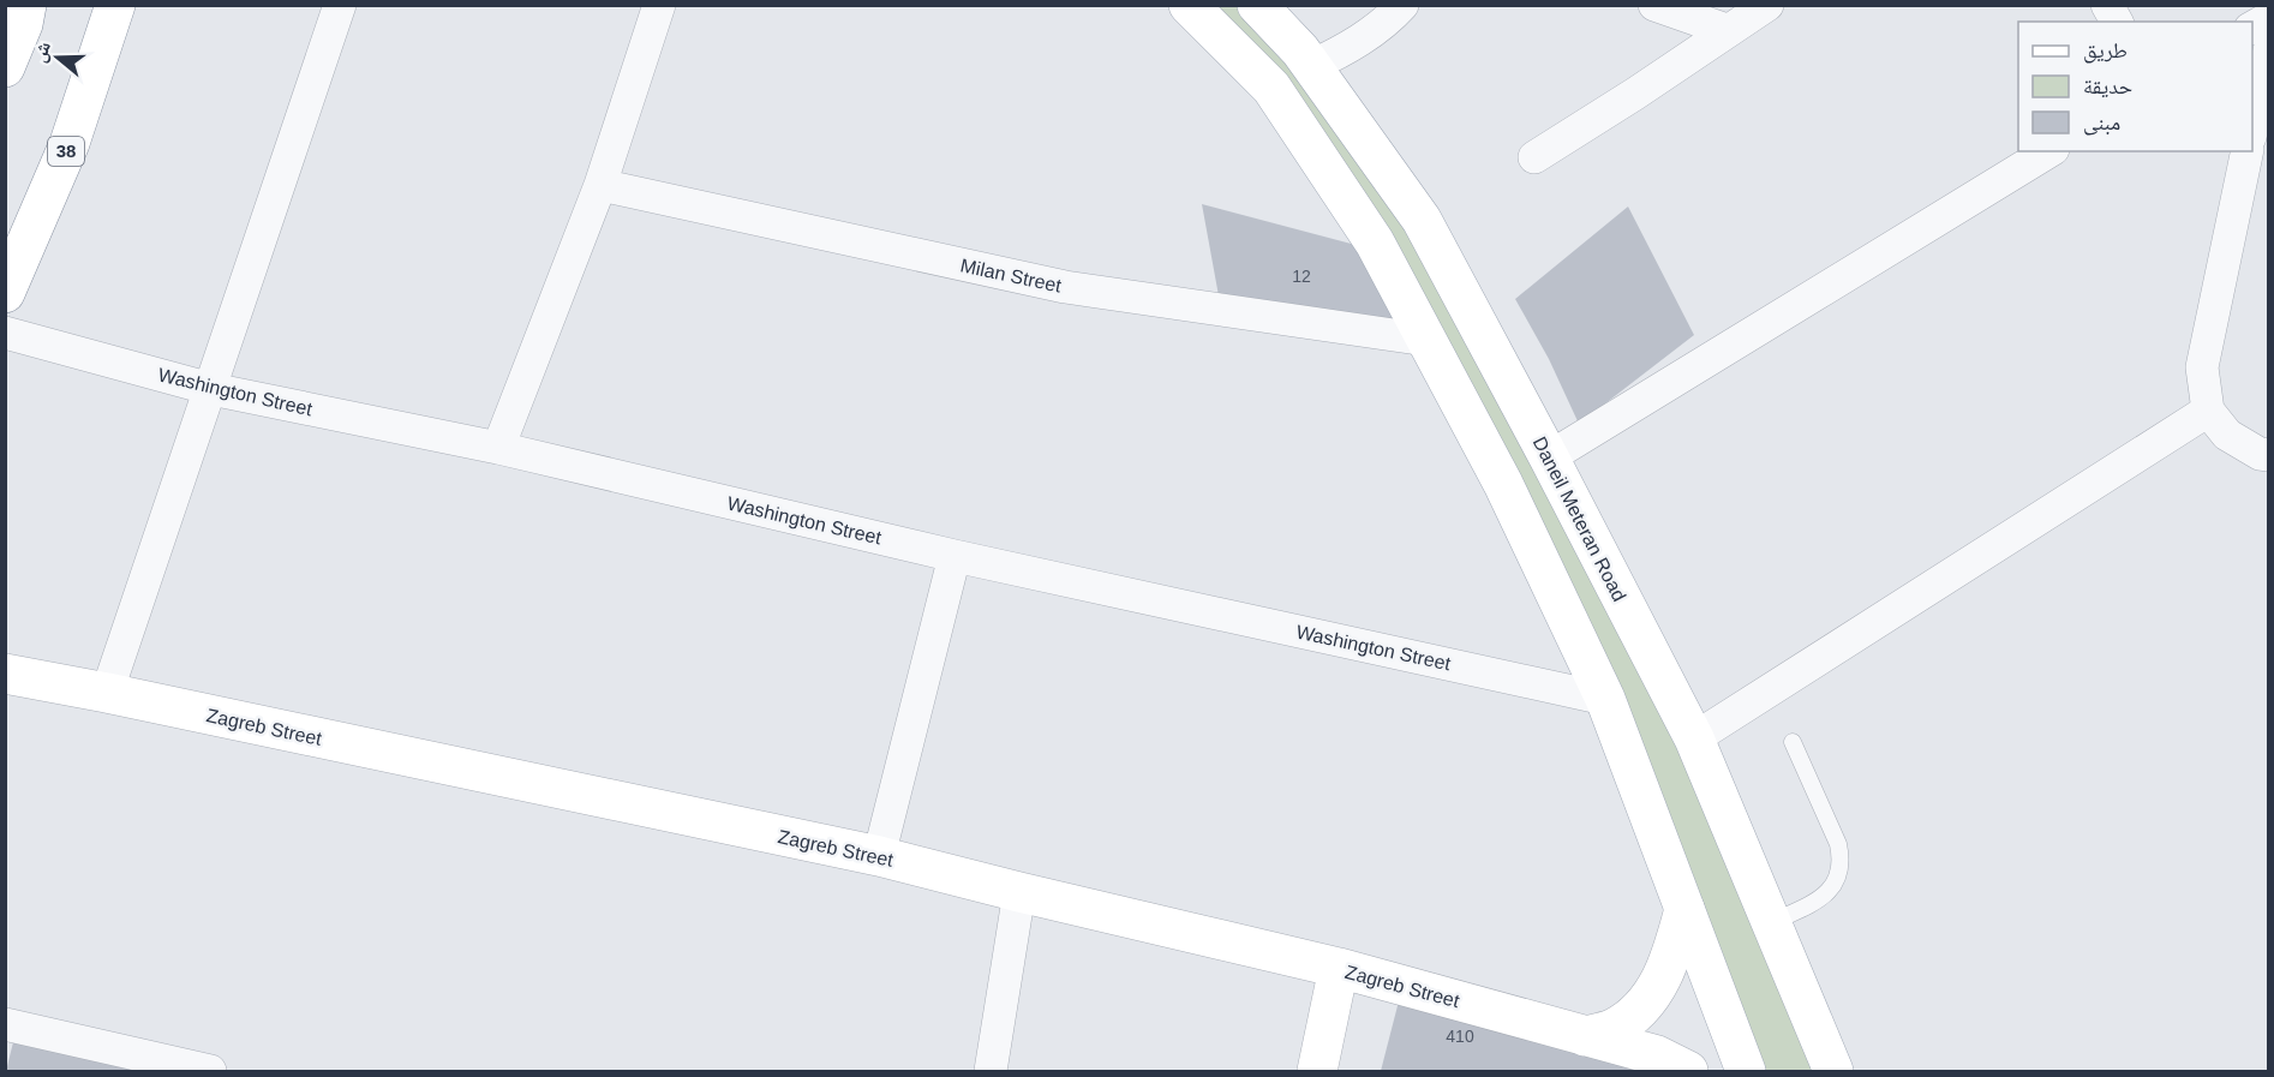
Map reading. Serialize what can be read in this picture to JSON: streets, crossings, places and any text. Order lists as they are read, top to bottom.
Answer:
{
  "streets": {
    "main road": ["38", "Daneil Meteran Road", "Zagreb Street"],
    "street": ["Milan Street", "Washington Street"]
  },
  "house_numbers": ["12", "410"],
  "legend": ["طريق", "حديقة", "مبنى"],
  "north": "left"
}
